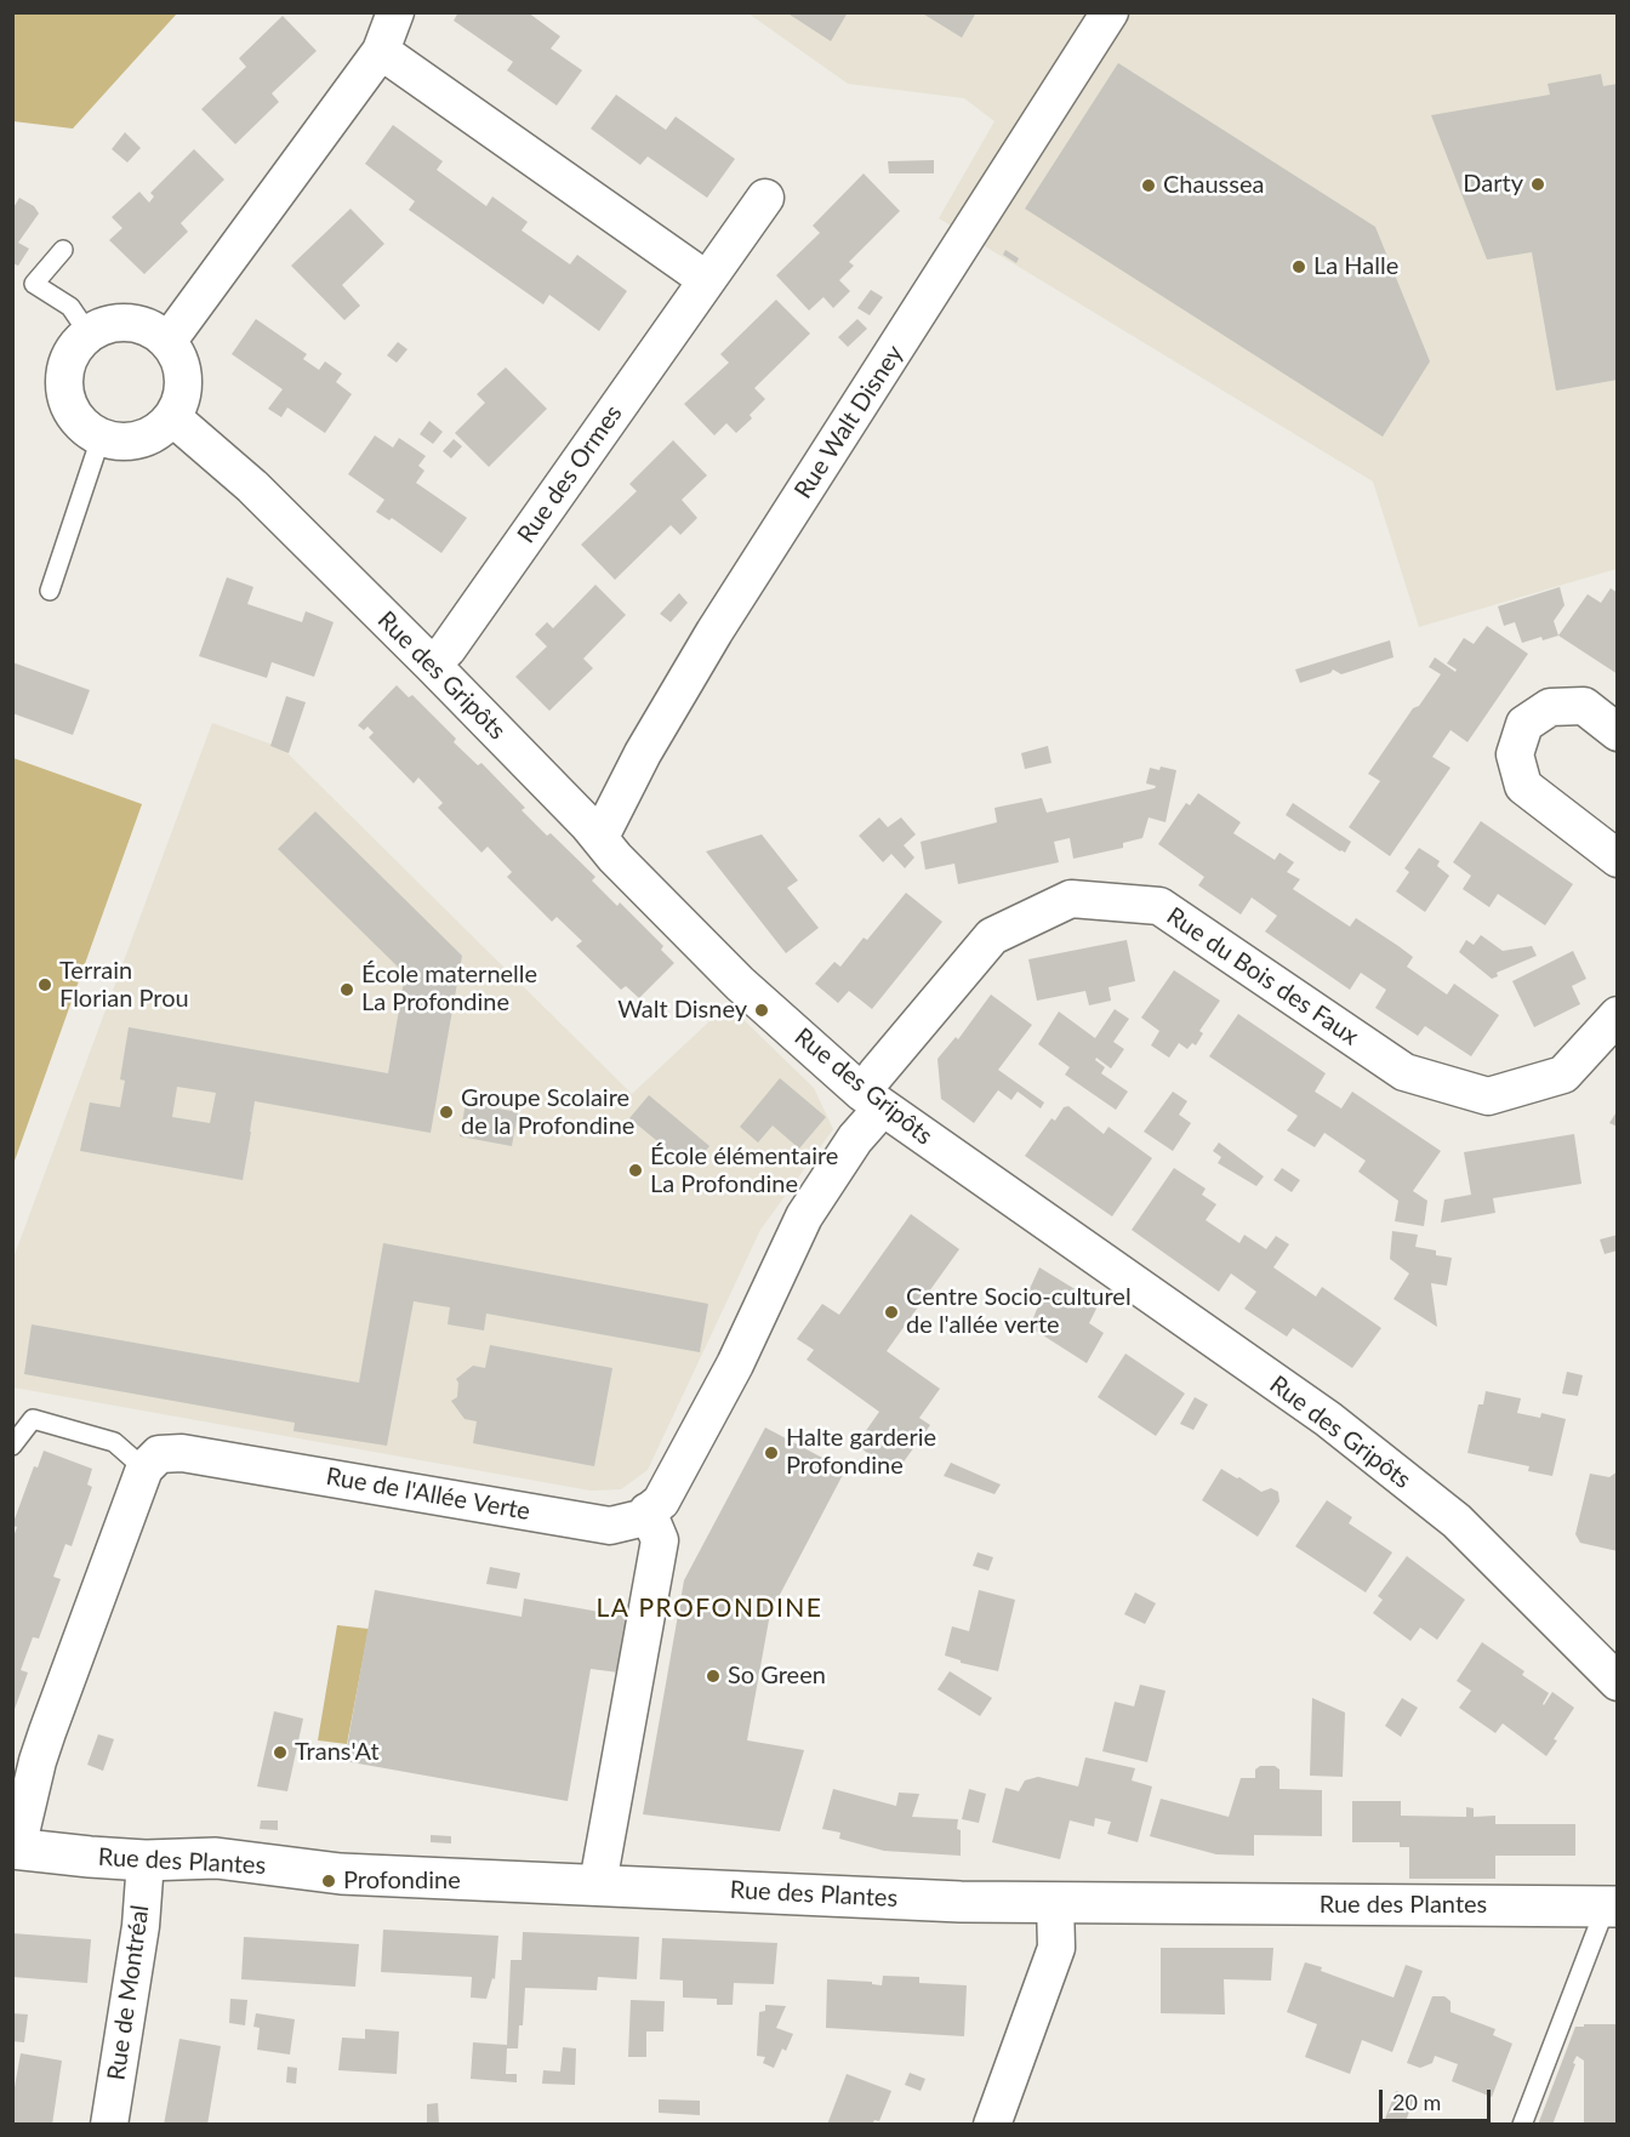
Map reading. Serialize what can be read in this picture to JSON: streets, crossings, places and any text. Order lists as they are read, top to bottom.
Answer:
{
  "streets": {
    "street": [
      "Rue Walt Disney",
      "Rue des Ormes",
      "Rue des Gripôts",
      "Rue du Bois des Faux",
      "Rue de l'Allée Verte",
      "Rue des Plantes",
      "Rue de Montréal"
    ]
  },
  "crossings": [
    ["Rue Walt Disney", "Rue des Gripôts"],
    ["Rue des Ormes", "Rue des Gripôts"],
    ["Rue des Gripôts", "Rue du Bois des Faux"],
    ["Rue des Gripôts", "Rue de l'Allée Verte"],
    ["Rue du Bois des Faux", "Rue de l'Allée Verte"],
    ["Rue des Plantes", "Rue de Montréal"]
  ],
  "districts": ["LA PROFONDINE"],
  "places": [
    "Darty",
    "Chaussea",
    "La Halle",
    "Terrain Florian Prou",
    "École maternelle La Profondine",
    "Walt Disney",
    "Groupe Scolaire de la Profondine",
    "École élémentaire La Profondine",
    "Centre Socio-culturel de l'allée verte",
    "Halte garderie Profondine",
    "So Green",
    "Trans'At",
    "Profondine"
  ],
  "scale_bar": "20 m"
}
